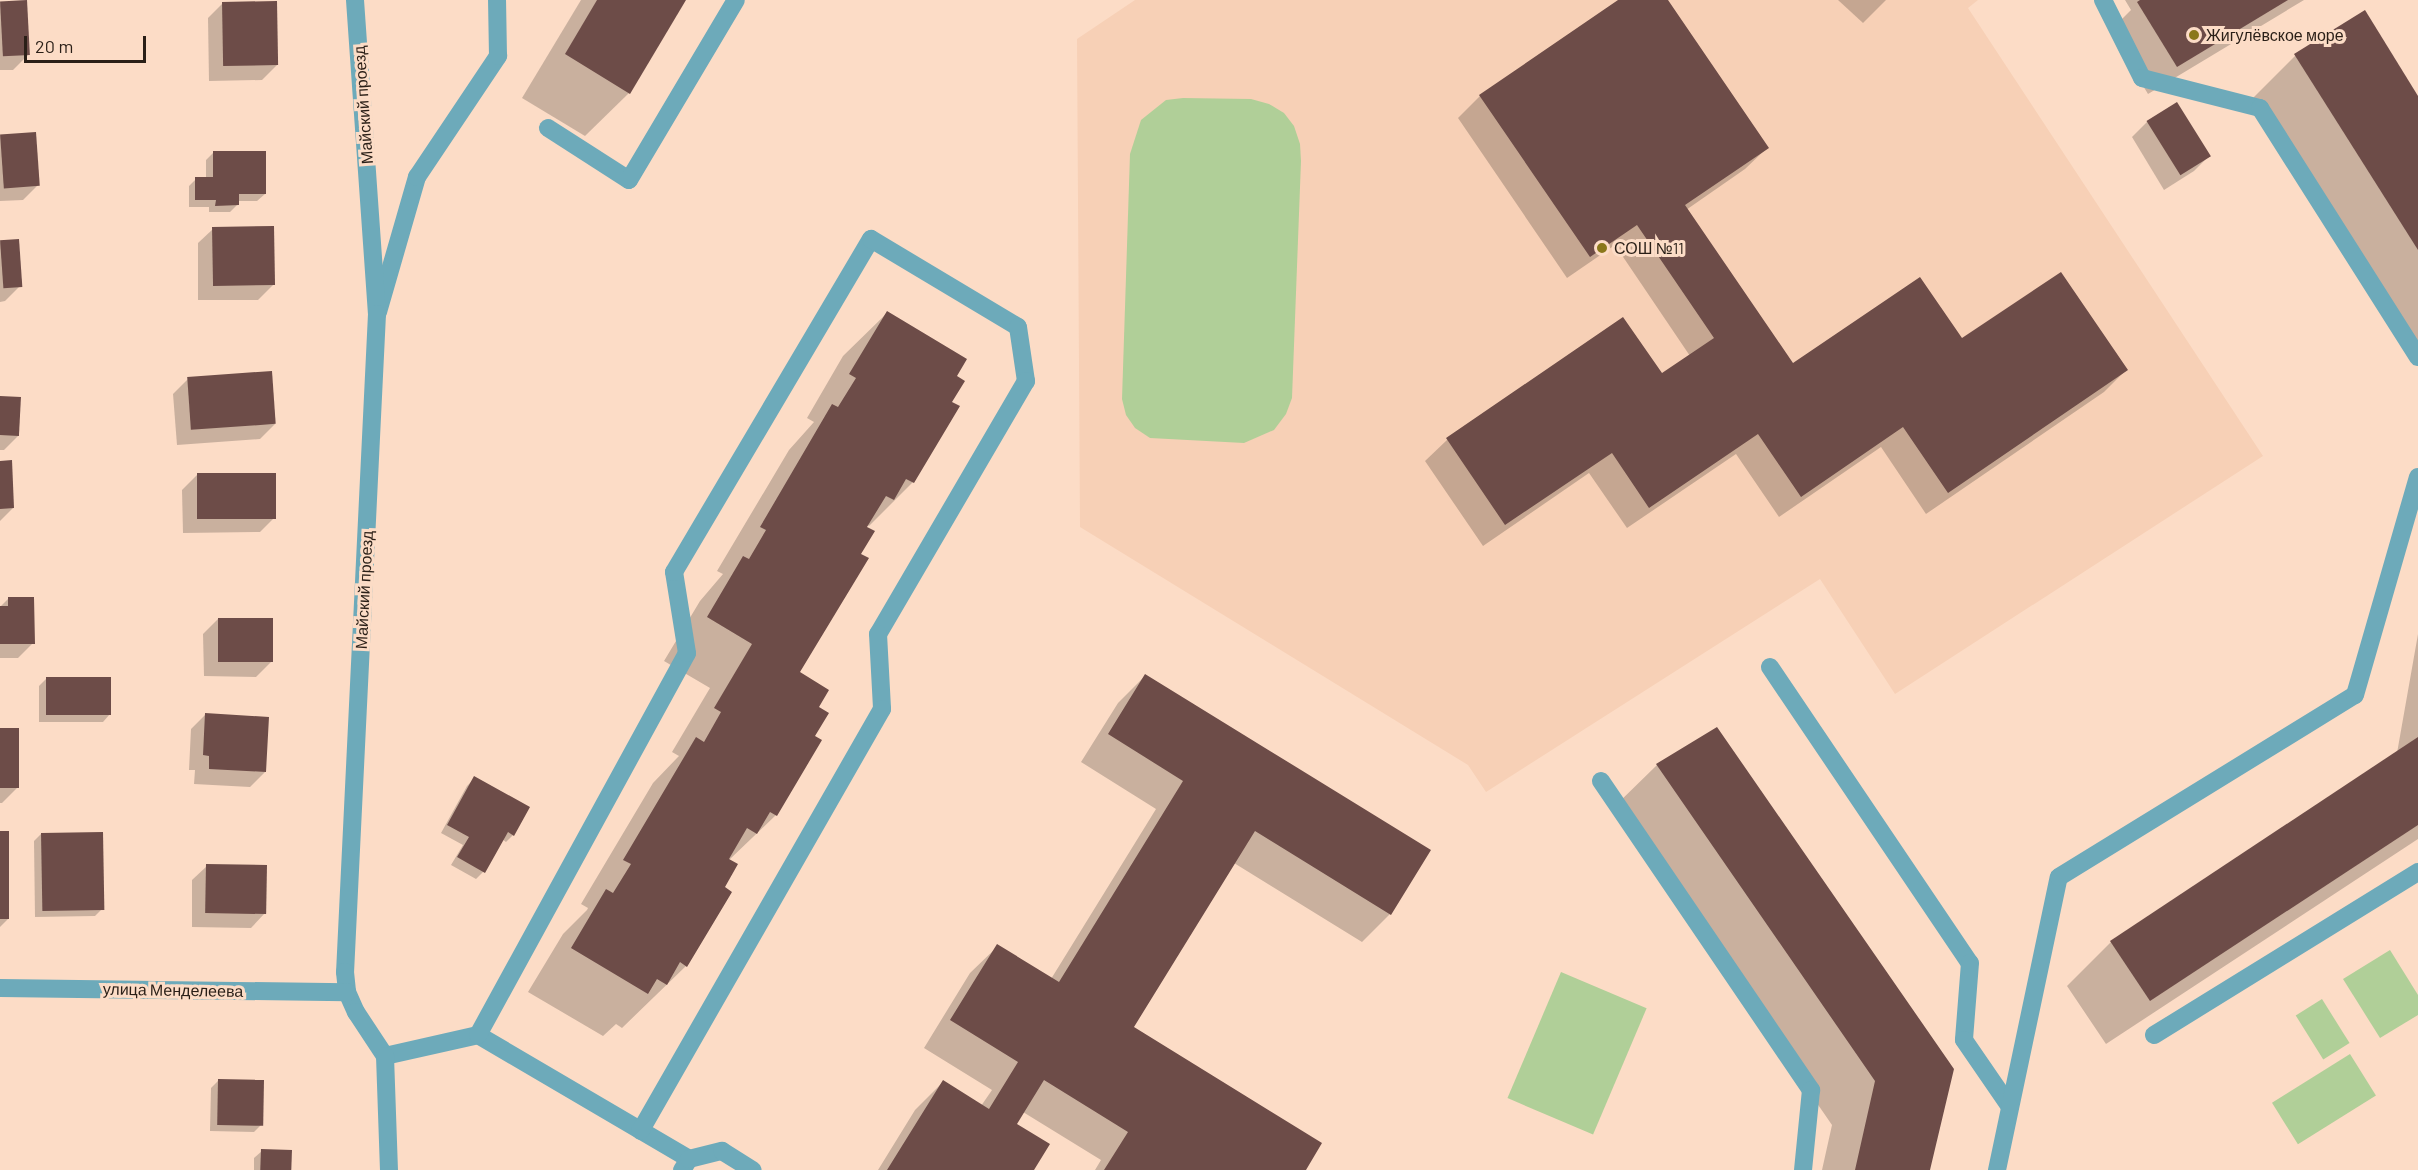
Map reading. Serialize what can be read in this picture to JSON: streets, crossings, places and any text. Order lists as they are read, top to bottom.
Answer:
{
  "streets": {
    "street": ["Майский проезд", "улица Менделеева"]
  },
  "crossings": [
    ["Майский проезд", "улица Менделеева"]
  ],
  "places": ["Жигулёвское море", "СОШ №11"],
  "scale_bar": "20 m"
}
